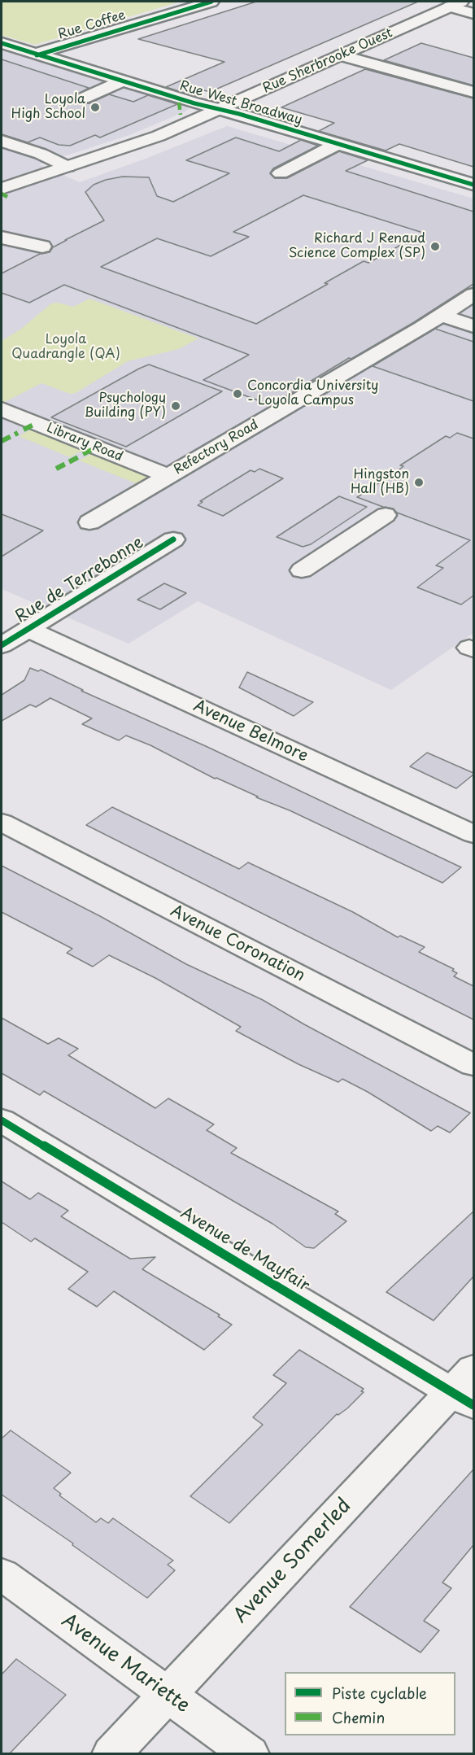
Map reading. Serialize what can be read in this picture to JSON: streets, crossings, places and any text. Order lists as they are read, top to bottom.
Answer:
{
  "streets": {
    "street": [
      "Rue Coffee",
      "Rue Sherbrooke Ouest",
      "Rue West Broadway",
      "Library Road",
      "Refectory Road",
      "Rue de Terrebonne",
      "Avenue Belmore",
      "Avenue Coronation",
      "Avenue de Mayfair",
      "Avenue Somerled",
      "Avenue Mariette"
    ]
  },
  "crossings": [
    ["Rue Coffee", "Rue West Broadway"],
    ["Rue Sherbrooke Ouest", "Rue West Broadway"],
    ["Library Road", "Refectory Road"],
    ["Rue de Terrebonne", "Avenue Belmore"],
    ["Avenue de Mayfair", "Avenue Somerled"],
    ["Avenue Somerled", "Avenue Mariette"]
  ],
  "parks": ["Loyola Quadrangle (QA)"],
  "places": [
    "Loyola High School",
    "Richard J Renaud Science Complex (SP)",
    "Concordia University - Loyola Campus",
    "Psychology Building (PY)",
    "Hingston Hall (HB)"
  ],
  "legend": ["Piste cyclable", "Chemin"]
}
